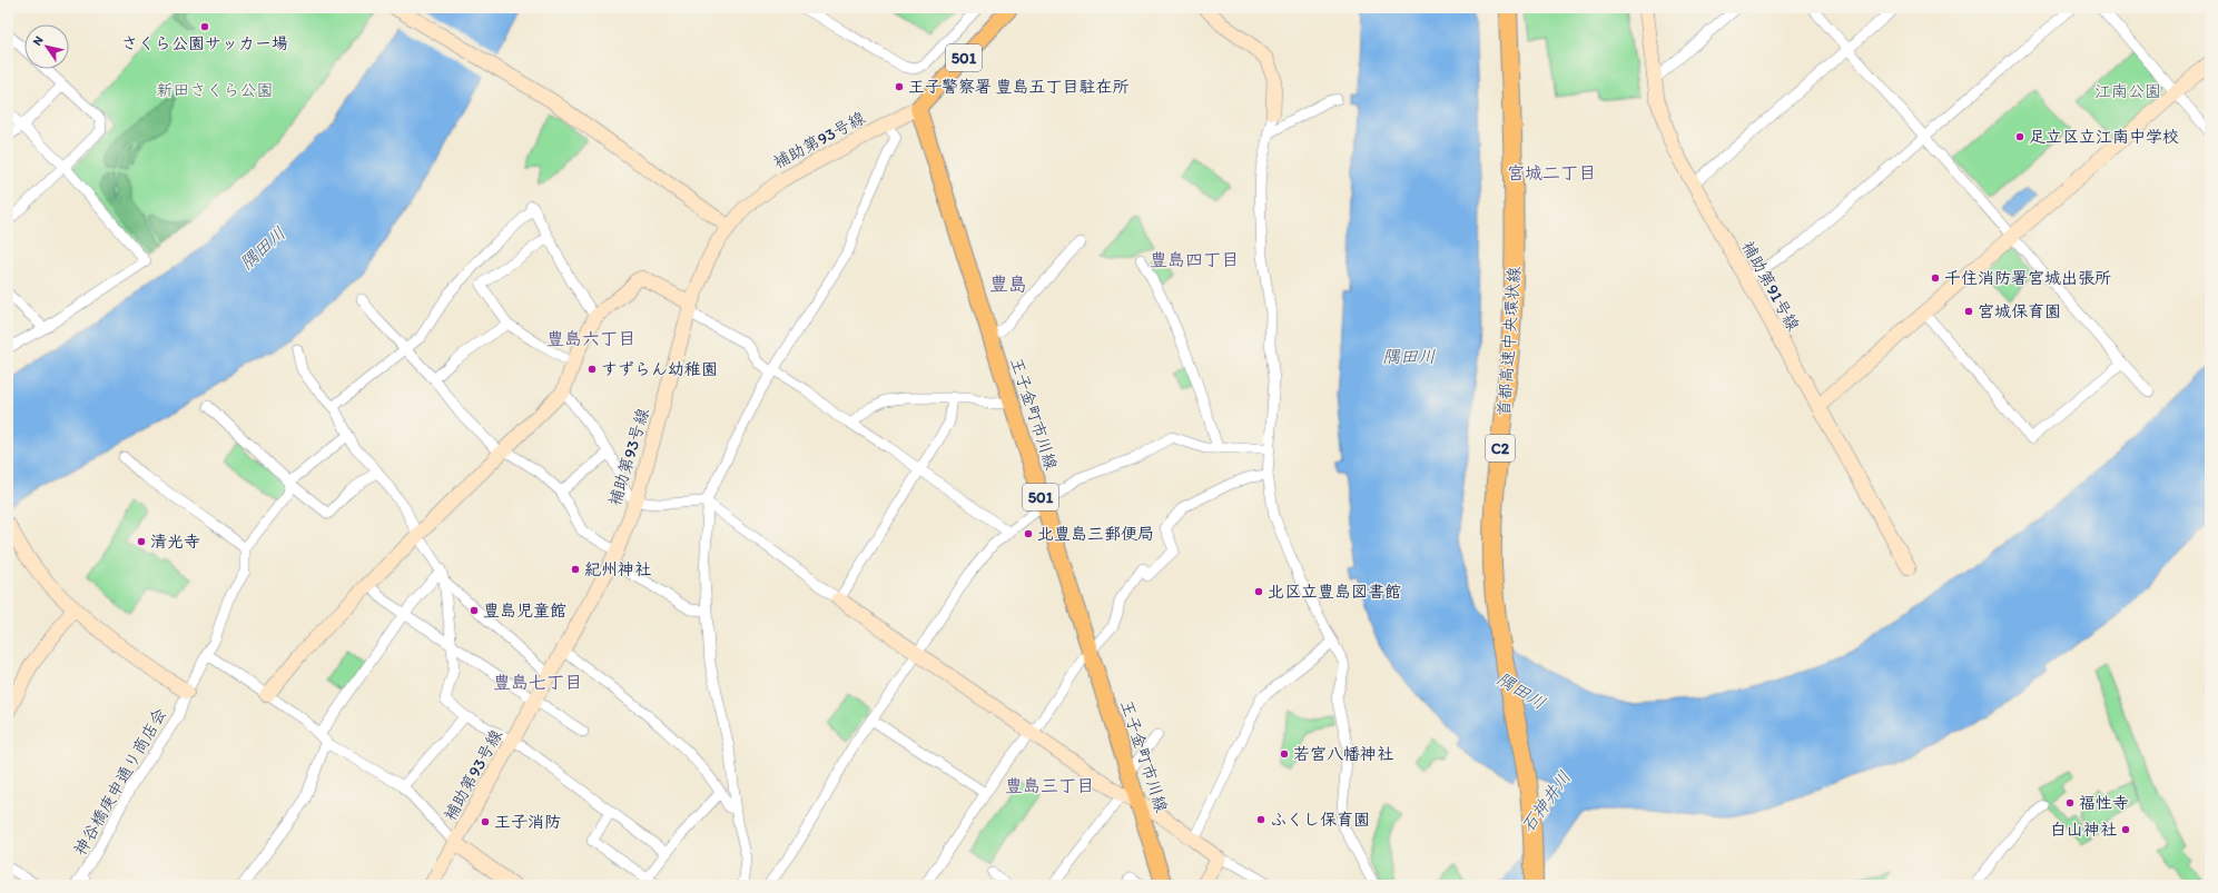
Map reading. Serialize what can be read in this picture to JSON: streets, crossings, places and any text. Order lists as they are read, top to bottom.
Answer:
{
  "streets": {
    "highway": ["首都高速中央環状線", "C2"],
    "main road": ["501", "王子金町市川線"],
    "street": ["補助第93号線", "補助第91号線", "神谷橋庚申通り商店会"]
  },
  "crossings": [
    ["501", "補助第93号線"],
    ["501", "王子金町市川線"],
    ["補助第93号線", "王子金町市川線"]
  ],
  "districts": [
    "宮城二丁目",
    "豊島四丁目",
    "豊島",
    "豊島六丁目",
    "豊島七丁目",
    "豊島三丁目"
  ],
  "water": ["隅田川", "石神井川"],
  "parks": ["新田さくら公園", "江南公園"],
  "places": [
    "さくら公園サッカー場",
    "王子警察署 豊島五丁目駐在所",
    "足立区立江南中学校",
    "千住消防署宮城出張所",
    "宮城保育園",
    "すずらん幼稚園",
    "北豊島三郵便局",
    "清光寺",
    "紀州神社",
    "北区立豊島図書館",
    "豊島児童館",
    "若宮八幡神社",
    "福性寺",
    "ふくし保育園",
    "王子消防",
    "白山神社"
  ],
  "north": "top left"
}
